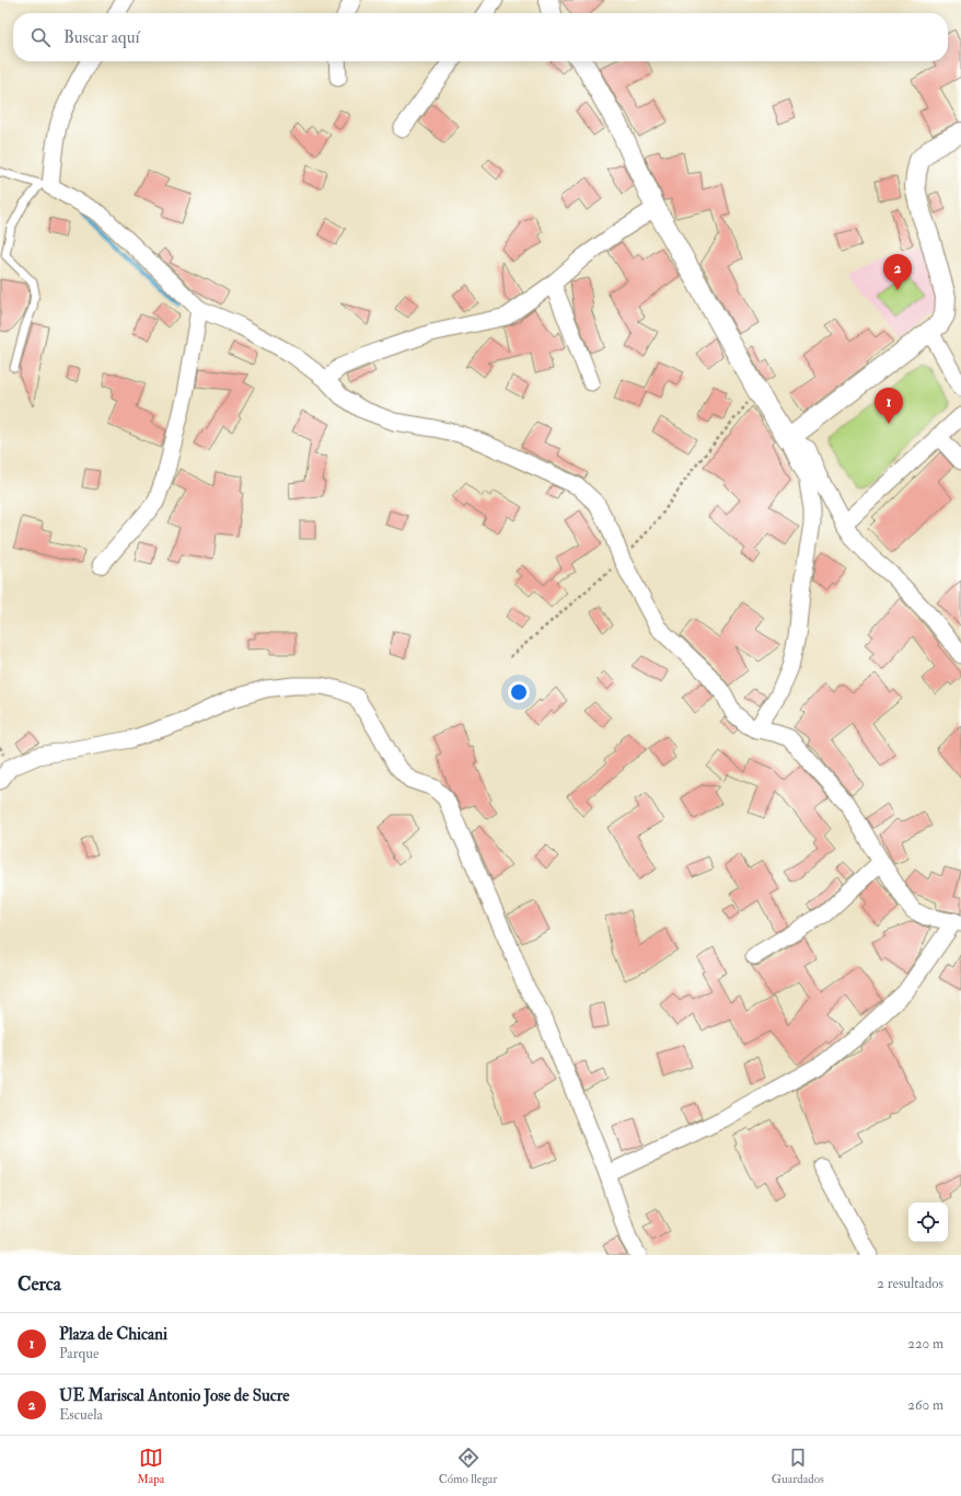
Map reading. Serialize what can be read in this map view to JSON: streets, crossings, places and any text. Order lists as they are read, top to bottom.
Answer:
{
  "page": {
    "search": "Buscar aquí",
    "pins": ["2", "1"],
    "heading": ["Cerca", "2 resultados"],
    "list": [
      {
        "mark": "1",
        "name": "Plaza de Chicani",
        "note": "Parque",
        "value": "220 m"
      },
      {
        "mark": "2",
        "name": "UE Mariscal Antonio Jose de Sucre",
        "note": "Escuela",
        "value": "260 m"
      }
    ],
    "nav": ["Mapa", "Cómo llegar", "Guardados"]
  }
}
